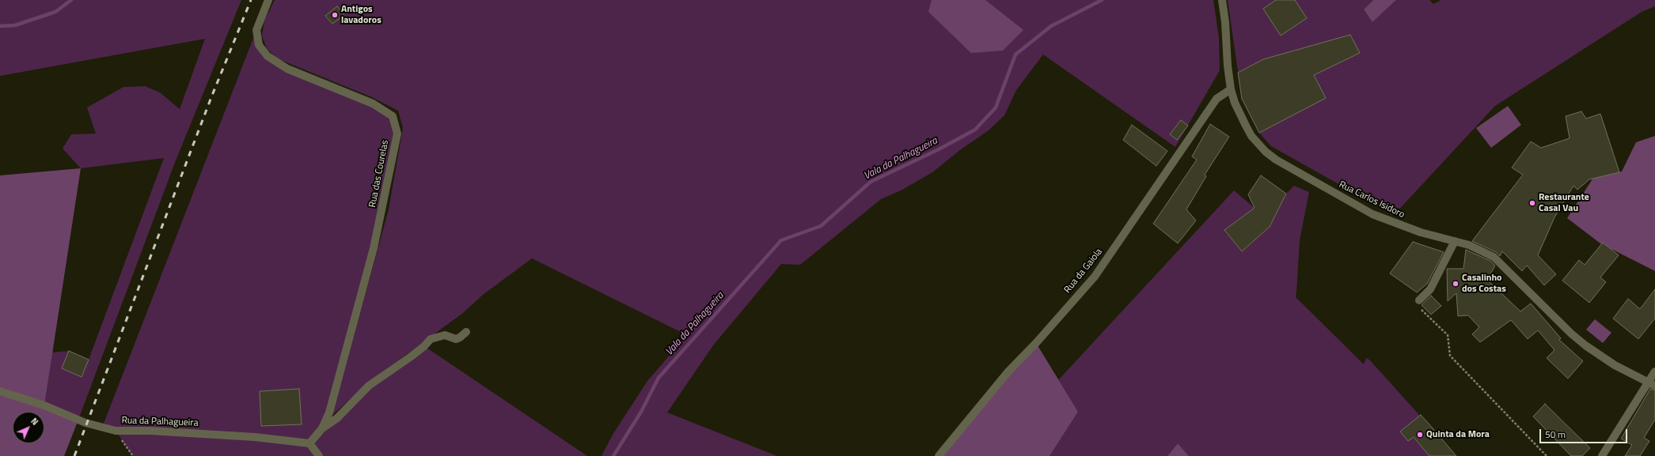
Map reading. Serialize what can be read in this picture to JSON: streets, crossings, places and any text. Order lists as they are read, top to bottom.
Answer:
{
  "streets": {
    "street": [
      "Rua das Courelas",
      "Rua Carlos Isidoro",
      "Rua da Gaiola",
      "Rua da Palhagueira"
    ]
  },
  "crossings": [
    ["Rua Carlos Isidoro", "Rua da Gaiola"]
  ],
  "water": ["Vala da Palhagueira"],
  "places": [
    "Antigos lavadoros",
    "Restaurante Casal Vau",
    "Casalinho dos Costas",
    "Quinta da Mora"
  ],
  "scale_bar": "50 m",
  "north": "top right"
}
